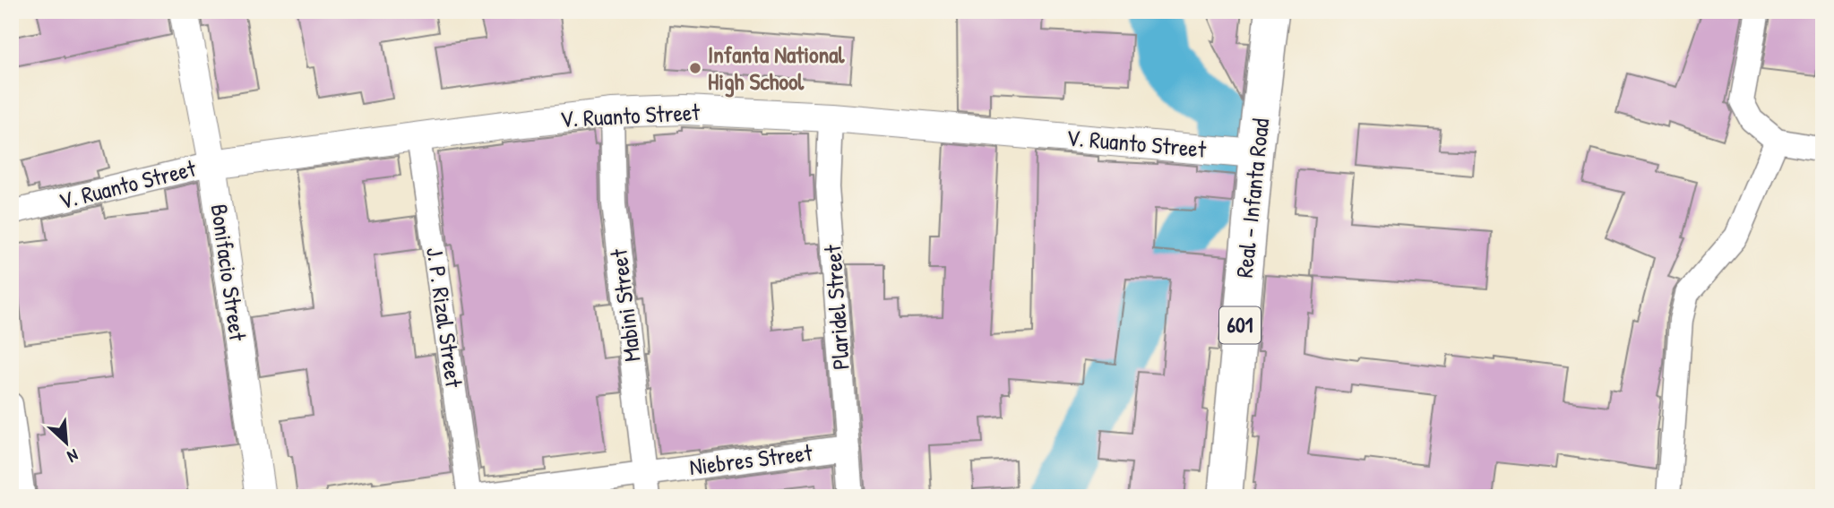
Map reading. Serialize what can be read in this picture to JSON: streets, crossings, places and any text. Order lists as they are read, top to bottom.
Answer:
{
  "streets": {
    "main road": ["Real - Infanta Road", "601"],
    "street": [
      "V. Ruanto Street",
      "Bonifacio Street",
      "Mabini Street",
      "Plaridel Street",
      "J. P. Rizal Street",
      "Niebres Street"
    ]
  },
  "crossings": [
    ["V. Ruanto Street", "Real - Infanta Road"],
    ["V. Ruanto Street", "Bonifacio Street"],
    ["V. Ruanto Street", "Mabini Street"],
    ["V. Ruanto Street", "Plaridel Street"],
    ["V. Ruanto Street", "J. P. Rizal Street"],
    ["Mabini Street", "Niebres Street"],
    ["Plaridel Street", "Niebres Street"],
    ["J. P. Rizal Street", "Niebres Street"]
  ],
  "places": ["Infanta National High School"],
  "north": "bottom right"
}
